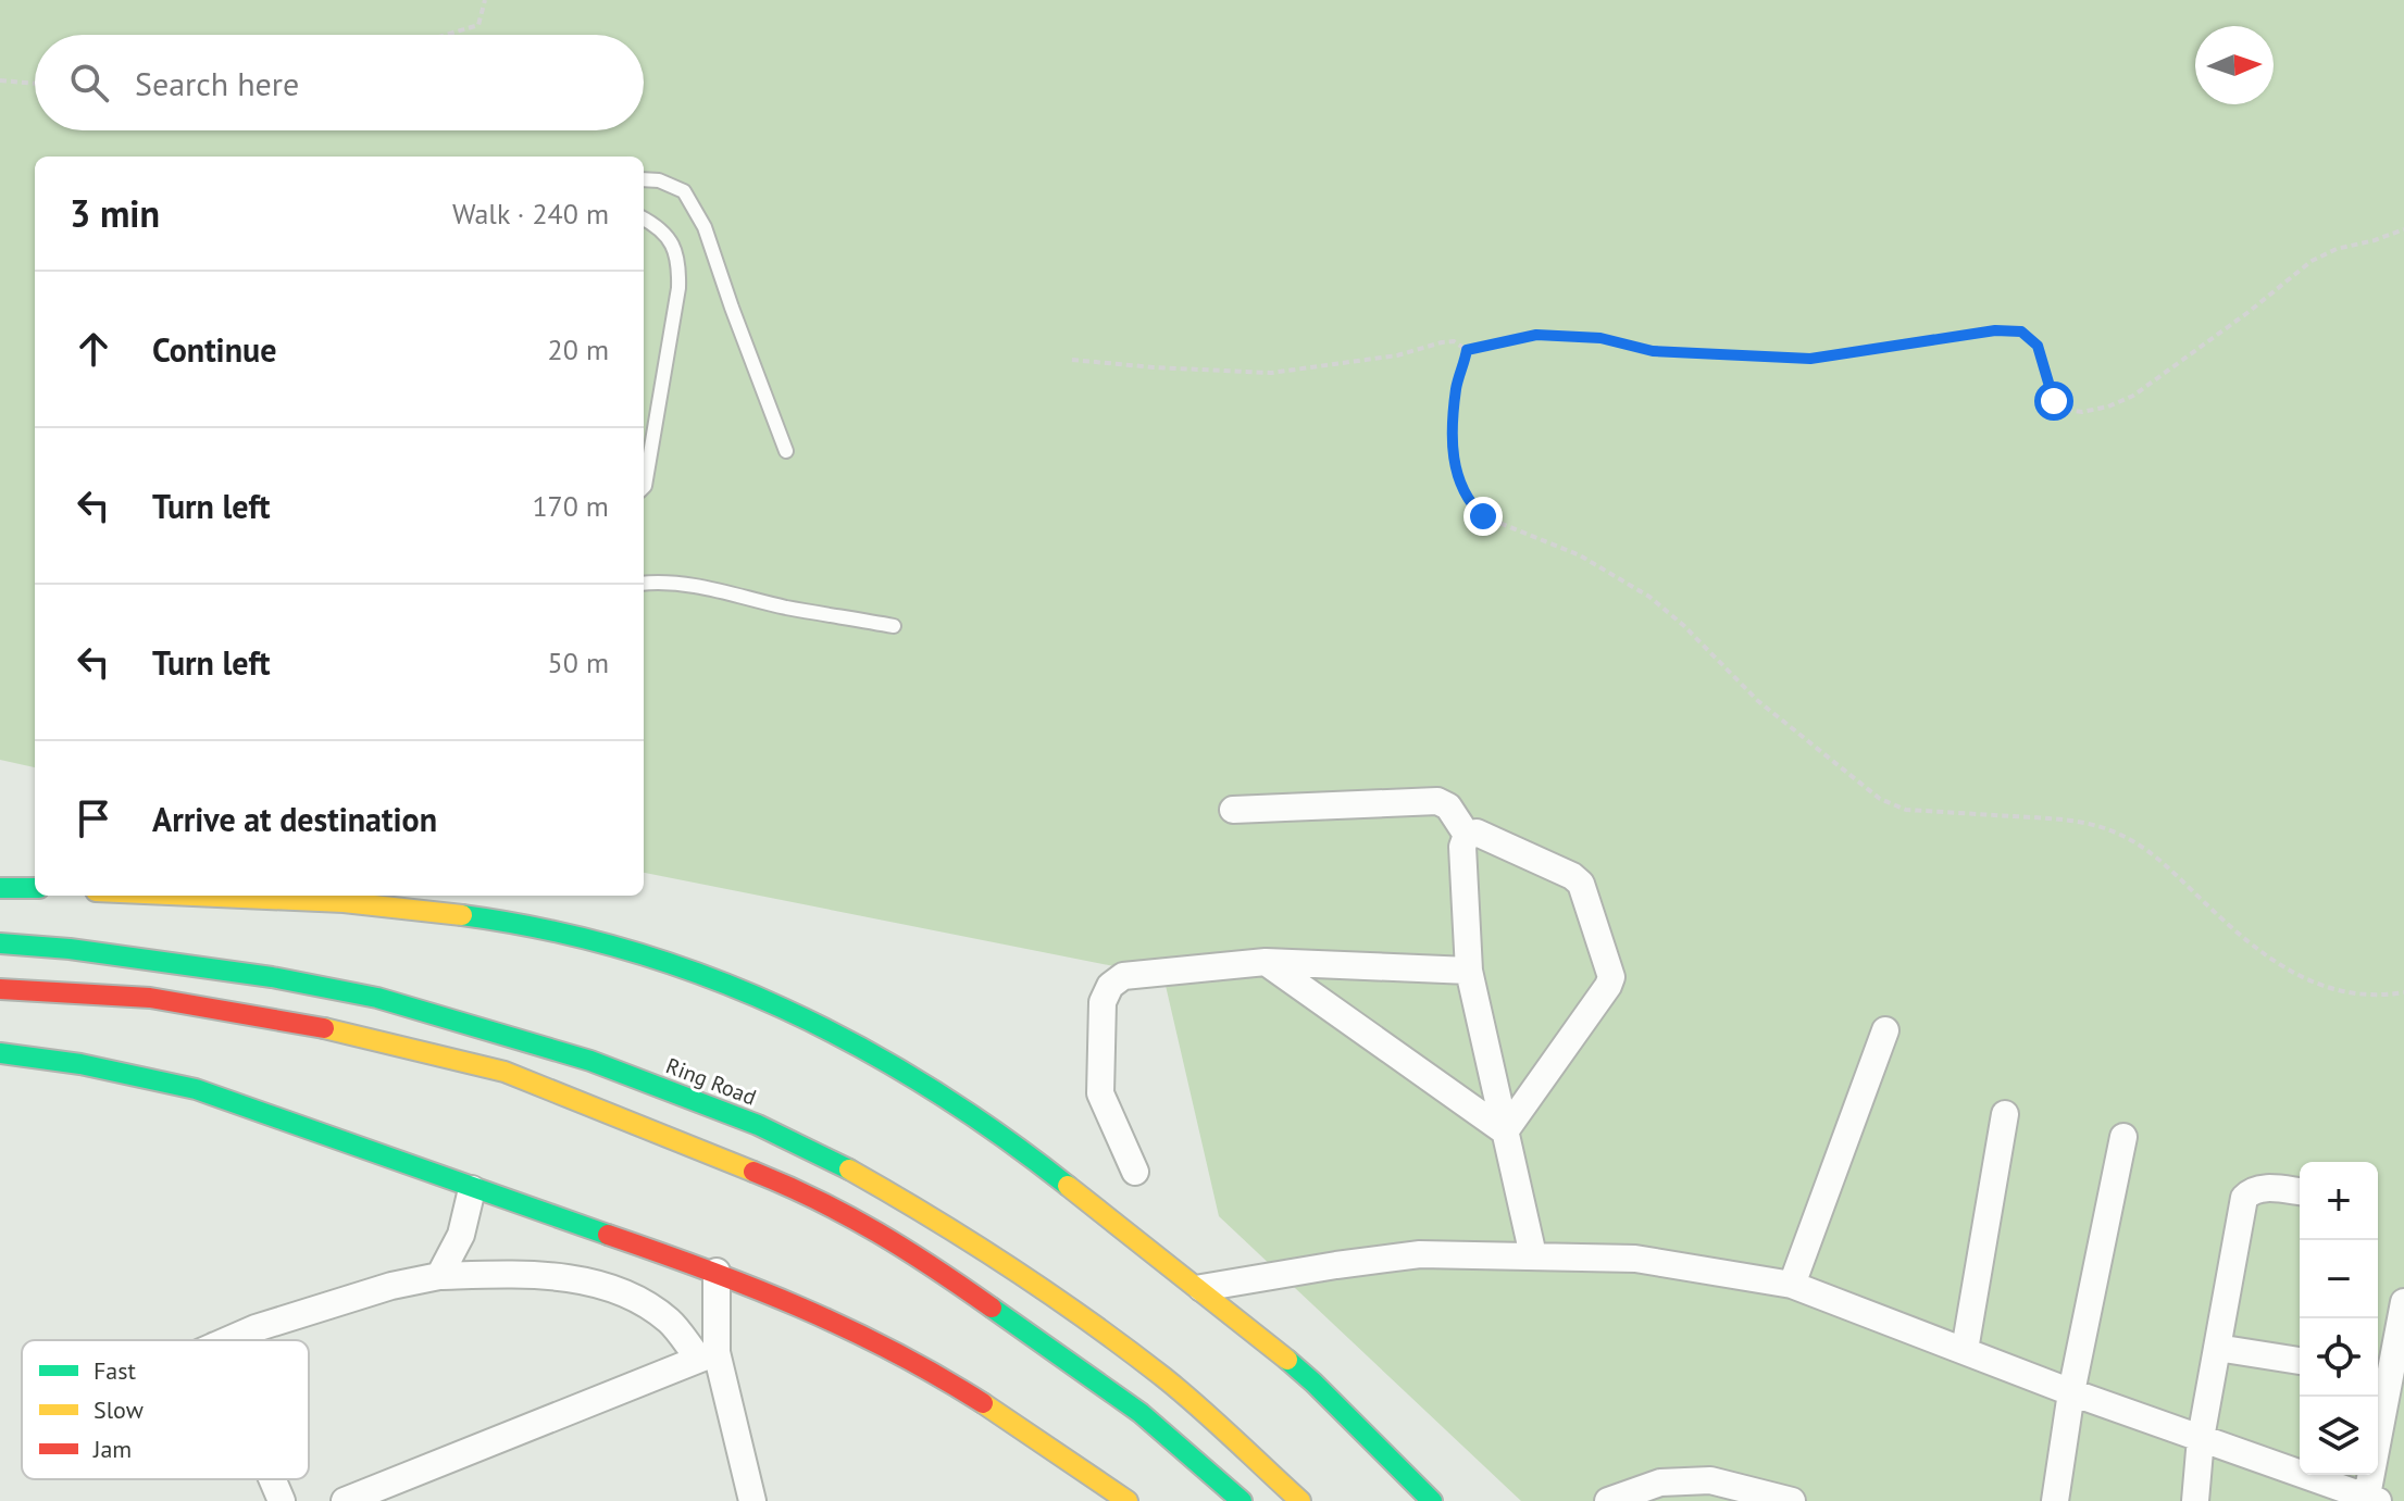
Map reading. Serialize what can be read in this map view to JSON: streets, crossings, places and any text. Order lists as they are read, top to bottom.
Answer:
{
  "streets": {
    "main road": ["Ring Road"]
  },
  "legend": ["Fast", "Slow", "Jam"],
  "north": "right",
  "page": {
    "search": "Search here",
    "heading": ["3 min", "Walk · 240 m"],
    "list": [
      ["Continue", "20 m"],
      ["Turn left", "170 m"],
      ["Turn left", "50 m"],
      "Arrive at destination"
    ],
    "map_buttons": ["+", "−"]
  }
}
